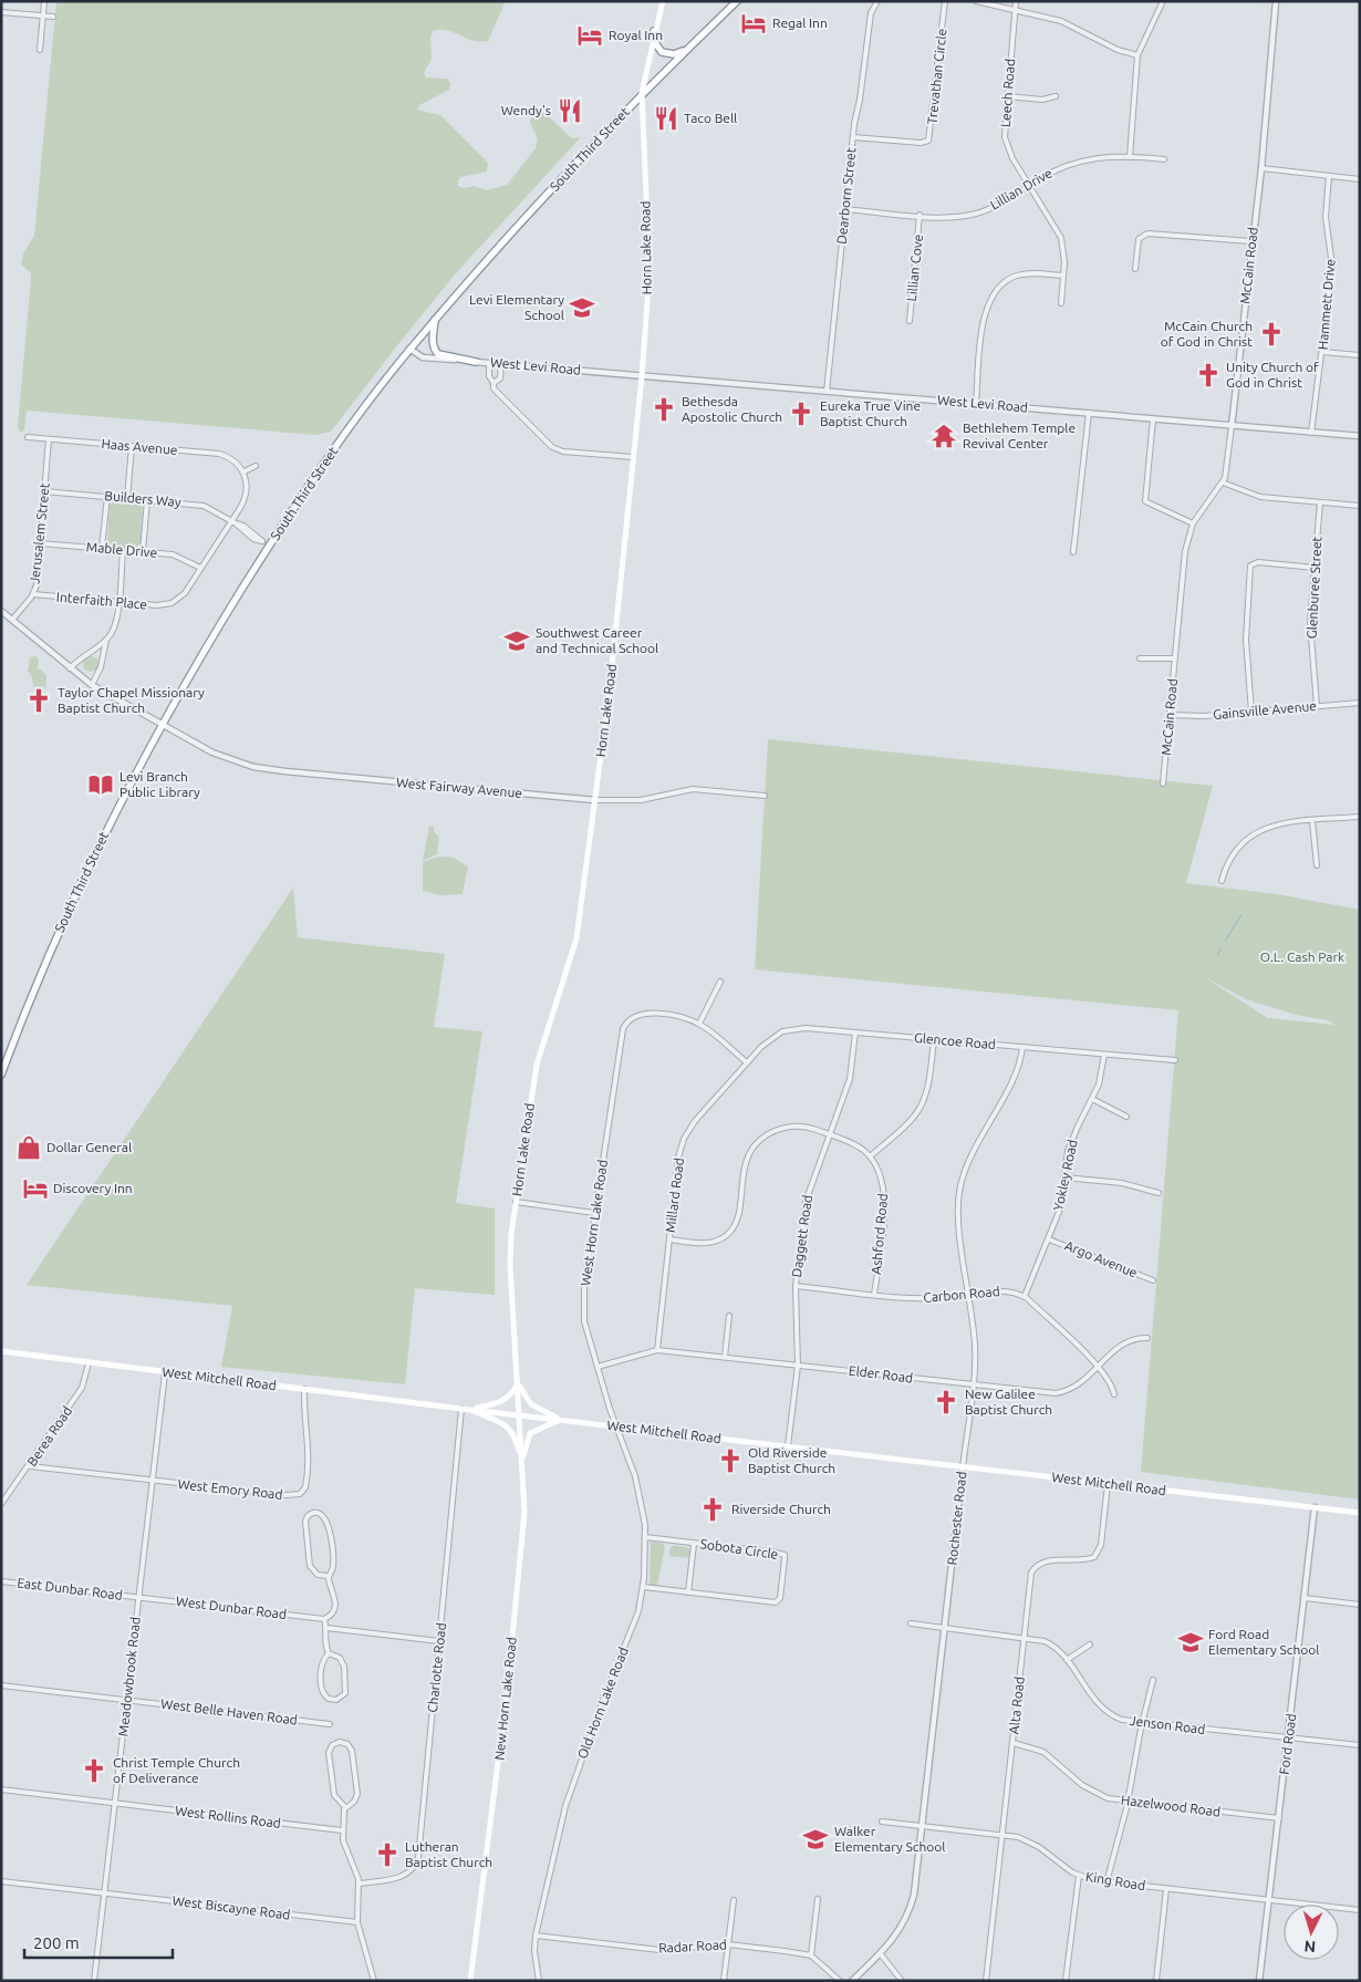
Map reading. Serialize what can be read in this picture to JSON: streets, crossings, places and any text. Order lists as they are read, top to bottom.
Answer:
{
  "streets": {
    "highway": ["South Third Street"],
    "main road": ["Horn Lake Road", "West Mitchell Road", "New Horn Lake Road"],
    "street": [
      "Trevathan Circle",
      "Leech Road",
      "Lillian Drive",
      "Dearborn Street",
      "McCain Road",
      "Lillian Cove",
      "Hammett Drive",
      "West Levi Road",
      "Haas Avenue",
      "Builders Way",
      "Jerusalem Street",
      "Mable Drive",
      "Glenburee Street",
      "Interfaith Place",
      "Gainsville Avenue",
      "West Fairway Avenue",
      "Glencoe Road",
      "Yokley Road",
      "Millard Road",
      "West Horn Lake Road",
      "Ashford Road",
      "Daggett Road",
      "Argo Avenue",
      "Carbon Road",
      "Elder Road",
      "Berea Road",
      "West Emory Road",
      "Rochester Road",
      "Sobota Circle",
      "East Dunbar Road",
      "West Dunbar Road",
      "Charlotte Road",
      "Meadowbrook Road",
      "Old Horn Lake Road",
      "Alta Road",
      "West Belle Haven Road",
      "Jenson Road",
      "Ford Road",
      "Hazelwood Road",
      "West Rollins Road",
      "King Road",
      "West Biscayne Road",
      "Radar Road"
    ]
  },
  "crossings": [
    ["Trevathan Circle", "Dearborn Street"],
    ["Leech Road", "Lillian Drive"],
    ["South Third Street", "Horn Lake Road"],
    ["South Third Street", "West Levi Road"],
    ["South Third Street", "Builders Way"],
    ["South Third Street", "West Fairway Avenue"],
    ["Lillian Drive", "Dearborn Street"],
    ["Lillian Drive", "Lillian Cove"],
    ["Dearborn Street", "West Levi Road"],
    ["Horn Lake Road", "West Levi Road"],
    ["Horn Lake Road", "West Fairway Avenue"],
    ["Horn Lake Road", "West Mitchell Road"],
    ["Horn Lake Road", "New Horn Lake Road"],
    ["McCain Road", "West Levi Road"],
    ["McCain Road", "Gainsville Avenue"],
    ["Hammett Drive", "West Levi Road"],
    ["Haas Avenue", "Jerusalem Street"],
    ["Builders Way", "Jerusalem Street"],
    ["Jerusalem Street", "Mable Drive"],
    ["Jerusalem Street", "Interfaith Place"],
    ["Jerusalem Street", "West Fairway Avenue"],
    ["Mable Drive", "Interfaith Place"],
    ["Glenburee Street", "Gainsville Avenue"],
    ["Glencoe Road", "Yokley Road"],
    ["Glencoe Road", "Millard Road"],
    ["Glencoe Road", "Daggett Road"],
    ["Glencoe Road", "Rochester Road"],
    ["Yokley Road", "Argo Avenue"],
    ["Yokley Road", "Carbon Road"],
    ["Millard Road", "Ashford Road"],
    ["Millard Road", "Elder Road"],
    ["West Horn Lake Road", "Elder Road"],
    ["West Horn Lake Road", "West Mitchell Road"],
    ["West Horn Lake Road", "Old Horn Lake Road"],
    ["Ashford Road", "Daggett Road"],
    ["Ashford Road", "Carbon Road"],
    ["Daggett Road", "Carbon Road"],
    ["Daggett Road", "Elder Road"],
    ["Daggett Road", "West Mitchell Road"],
    ["Carbon Road", "Elder Road"],
    ["Carbon Road", "Rochester Road"],
    ["Elder Road", "Rochester Road"],
    ["West Mitchell Road", "Berea Road"],
    ["West Mitchell Road", "West Emory Road"],
    ["West Mitchell Road", "Rochester Road"],
    ["West Mitchell Road", "Charlotte Road"],
    ["West Mitchell Road", "Meadowbrook Road"],
    ["West Mitchell Road", "New Horn Lake Road"],
    ["West Mitchell Road", "Old Horn Lake Road"],
    ["West Mitchell Road", "Alta Road"],
    ["West Mitchell Road", "Ford Road"],
    ["West Emory Road", "Meadowbrook Road"],
    ["Rochester Road", "Jenson Road"],
    ["Rochester Road", "King Road"],
    ["Sobota Circle", "Old Horn Lake Road"],
    ["East Dunbar Road", "West Dunbar Road"],
    ["East Dunbar Road", "Meadowbrook Road"],
    ["West Dunbar Road", "Meadowbrook Road"],
    ["Meadowbrook Road", "West Belle Haven Road"],
    ["Meadowbrook Road", "West Rollins Road"],
    ["Meadowbrook Road", "West Biscayne Road"],
    ["Old Horn Lake Road", "Radar Road"],
    ["Alta Road", "Jenson Road"],
    ["Alta Road", "Hazelwood Road"],
    ["Alta Road", "King Road"],
    ["Jenson Road", "Ford Road"],
    ["Ford Road", "Hazelwood Road"],
    ["Ford Road", "King Road"]
  ],
  "parks": ["O.L. Cash Park"],
  "places": {
    "hotel": ["Regal Inn", "Royal Inn", "Discovery Inn"],
    "restaurant": ["Wendy's", "Taco Bell"],
    "school or university": [
      "Levi Elementary School",
      "Southwest Career and Technical School",
      "Ford Road Elementary School",
      "Walker Elementary School"
    ],
    "church": [
      "McCain Church of God in Christ",
      "Unity Church of God in Christ",
      "Bethesda Apostolic Church",
      "Eureka True Vine Baptist Church",
      "Taylor Chapel Missionary Baptist Church",
      "New Galilee Baptist Church",
      "Old Riverside Baptist Church",
      "Riverside Church",
      "Christ Temple Church of Deliverance",
      "Lutheran Baptist Church"
    ],
    "temple": ["Bethlehem Temple Revival Center"],
    "library": ["Levi Branch Public Library"],
    "shop": ["Dollar General"]
  },
  "scale_bar": "200 m",
  "north": "bottom"
}
